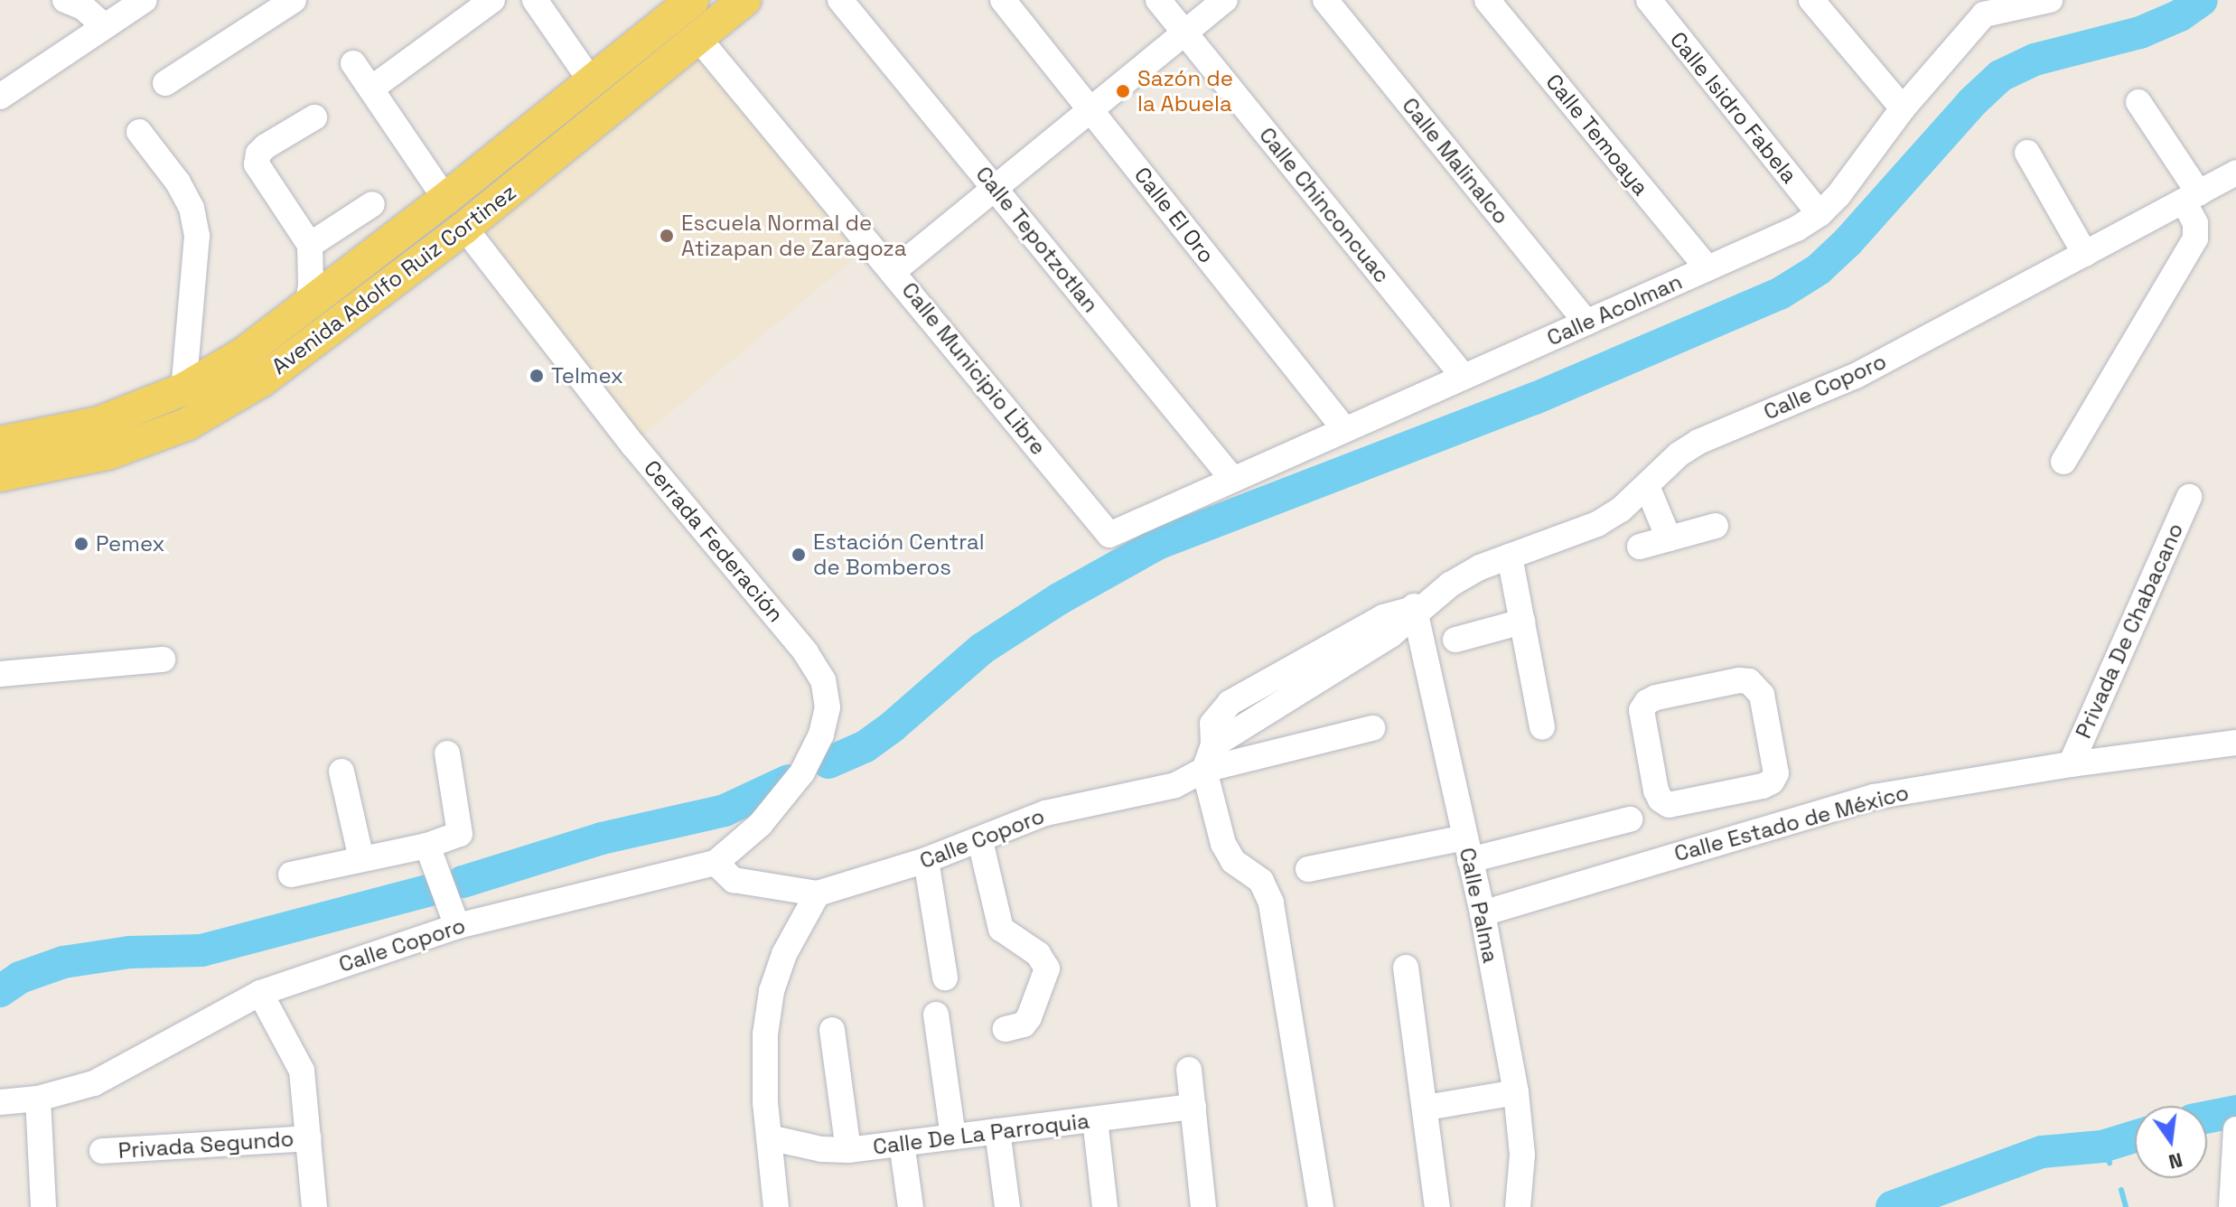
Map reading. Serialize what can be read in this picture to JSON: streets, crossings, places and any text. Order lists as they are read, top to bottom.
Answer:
{
  "streets": {
    "main road": ["Avenida Adolfo Ruiz Cortinez"],
    "street": [
      "Calle Isidro Fabela",
      "Calle Temoaya",
      "Calle Malinalco",
      "Calle Chinconcuac",
      "Calle El Oro",
      "Calle Tepotzotlan",
      "Calle Acolman",
      "Calle Municipio Libre",
      "Calle Coporo",
      "Cerrada Federación",
      "Privada De Chabacano",
      "Calle Estado de México",
      "Calle Palma",
      "Calle De La Parroquia",
      "Privada Segundo"
    ]
  },
  "crossings": [
    ["Calle Isidro Fabela", "Calle Acolman"],
    ["Calle Temoaya", "Calle Acolman"],
    ["Calle Malinalco", "Calle Acolman"],
    ["Calle Chinconcuac", "Calle Acolman"],
    ["Calle El Oro", "Calle Acolman"],
    ["Calle Tepotzotlan", "Calle Acolman"],
    ["Avenida Adolfo Ruiz Cortinez", "Calle Municipio Libre"],
    ["Avenida Adolfo Ruiz Cortinez", "Cerrada Federación"],
    ["Calle Acolman", "Calle Municipio Libre"],
    ["Calle Coporo", "Cerrada Federación"],
    ["Calle Coporo", "Calle Palma"],
    ["Privada De Chabacano", "Calle Estado de México"],
    ["Calle Estado de México", "Calle Palma"]
  ],
  "places": [
    "Sazón de la Abuela",
    "Escuela Normal de Atizapan de Zaragoza",
    "Telmex",
    "Pemex",
    "Estación Central de Bomberos"
  ],
  "north": "bottom"
}
